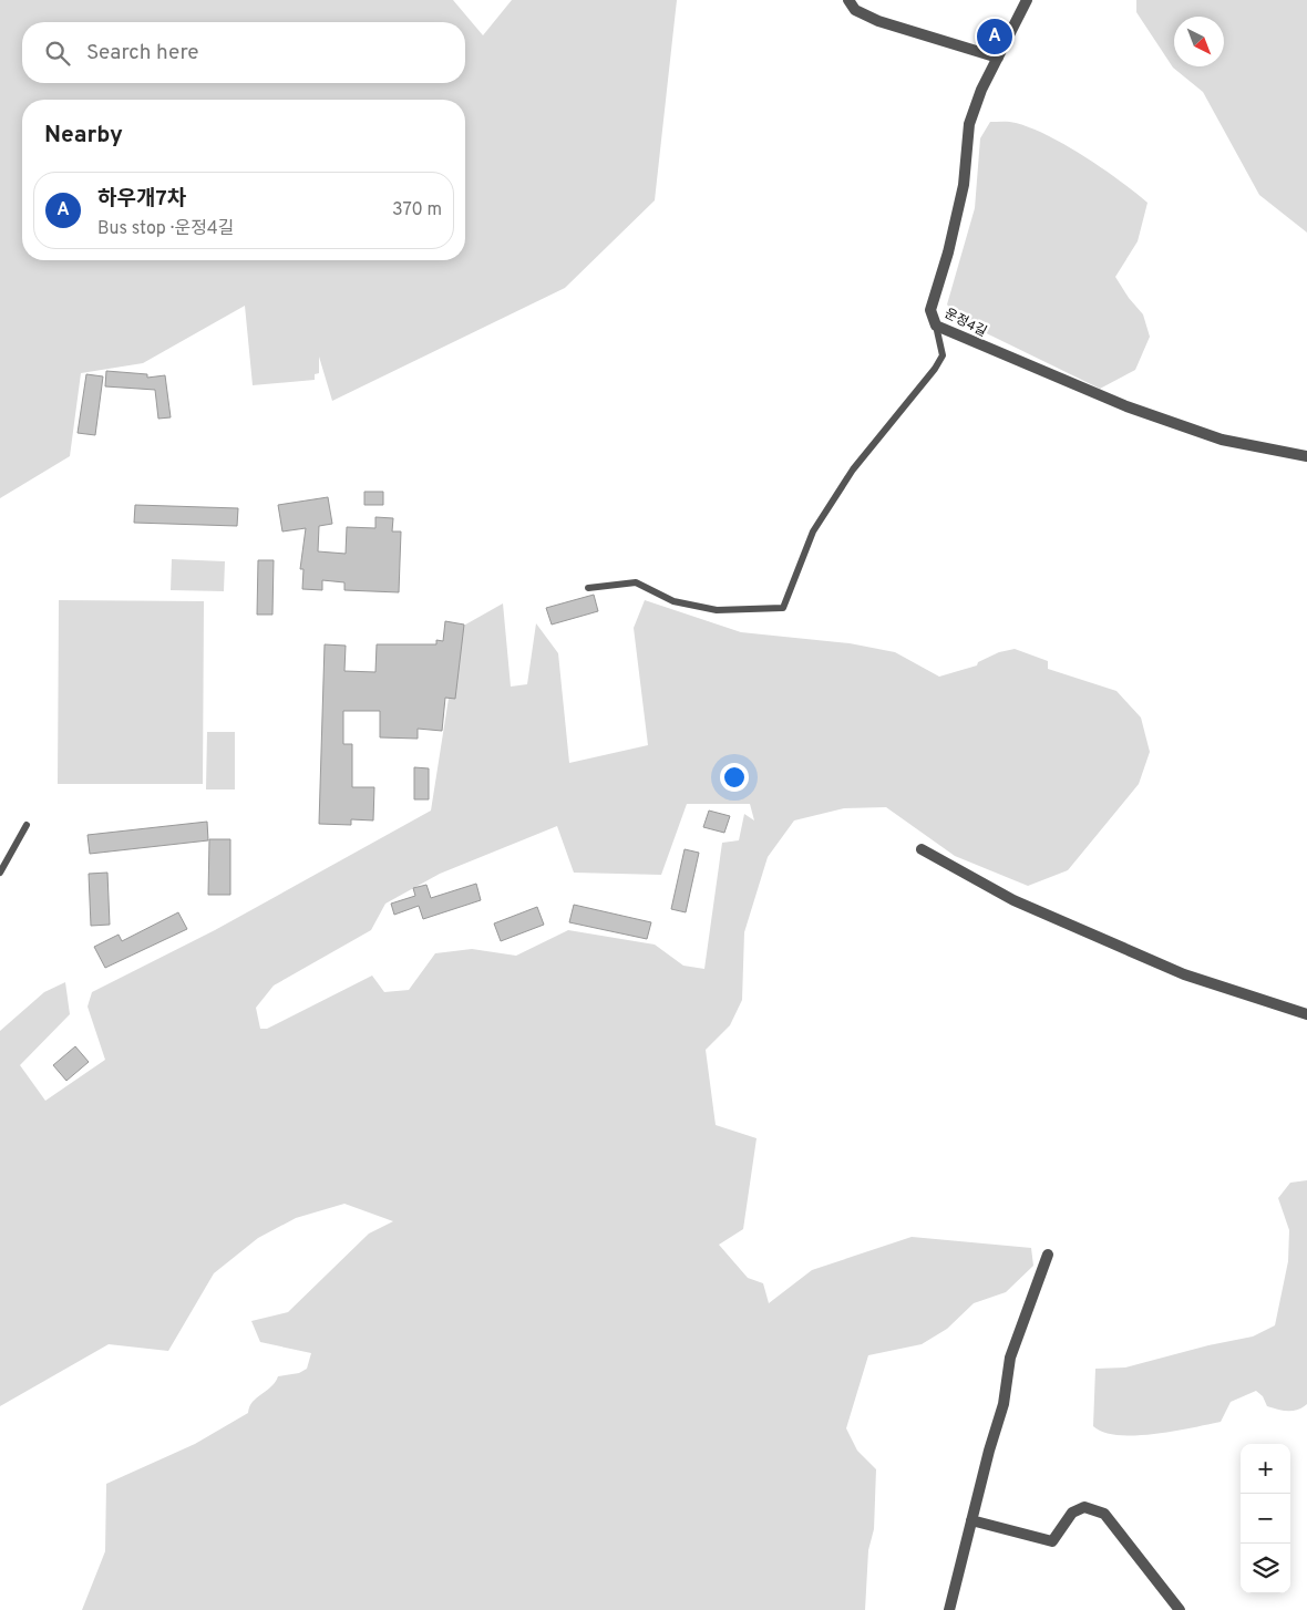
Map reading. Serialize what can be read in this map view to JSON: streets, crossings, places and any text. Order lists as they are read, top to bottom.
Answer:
{
  "streets": {
    "street": ["운정4길"]
  },
  "north": "bottom right",
  "page": {
    "pins": "A",
    "search": "Search here",
    "heading": "Nearby",
    "list": [
      {
        "mark": "A",
        "name": "하우개7차",
        "note": "Bus stop · 운정4길",
        "value": "370 m"
      }
    ],
    "map_buttons": ["+", "−"]
  }
}
